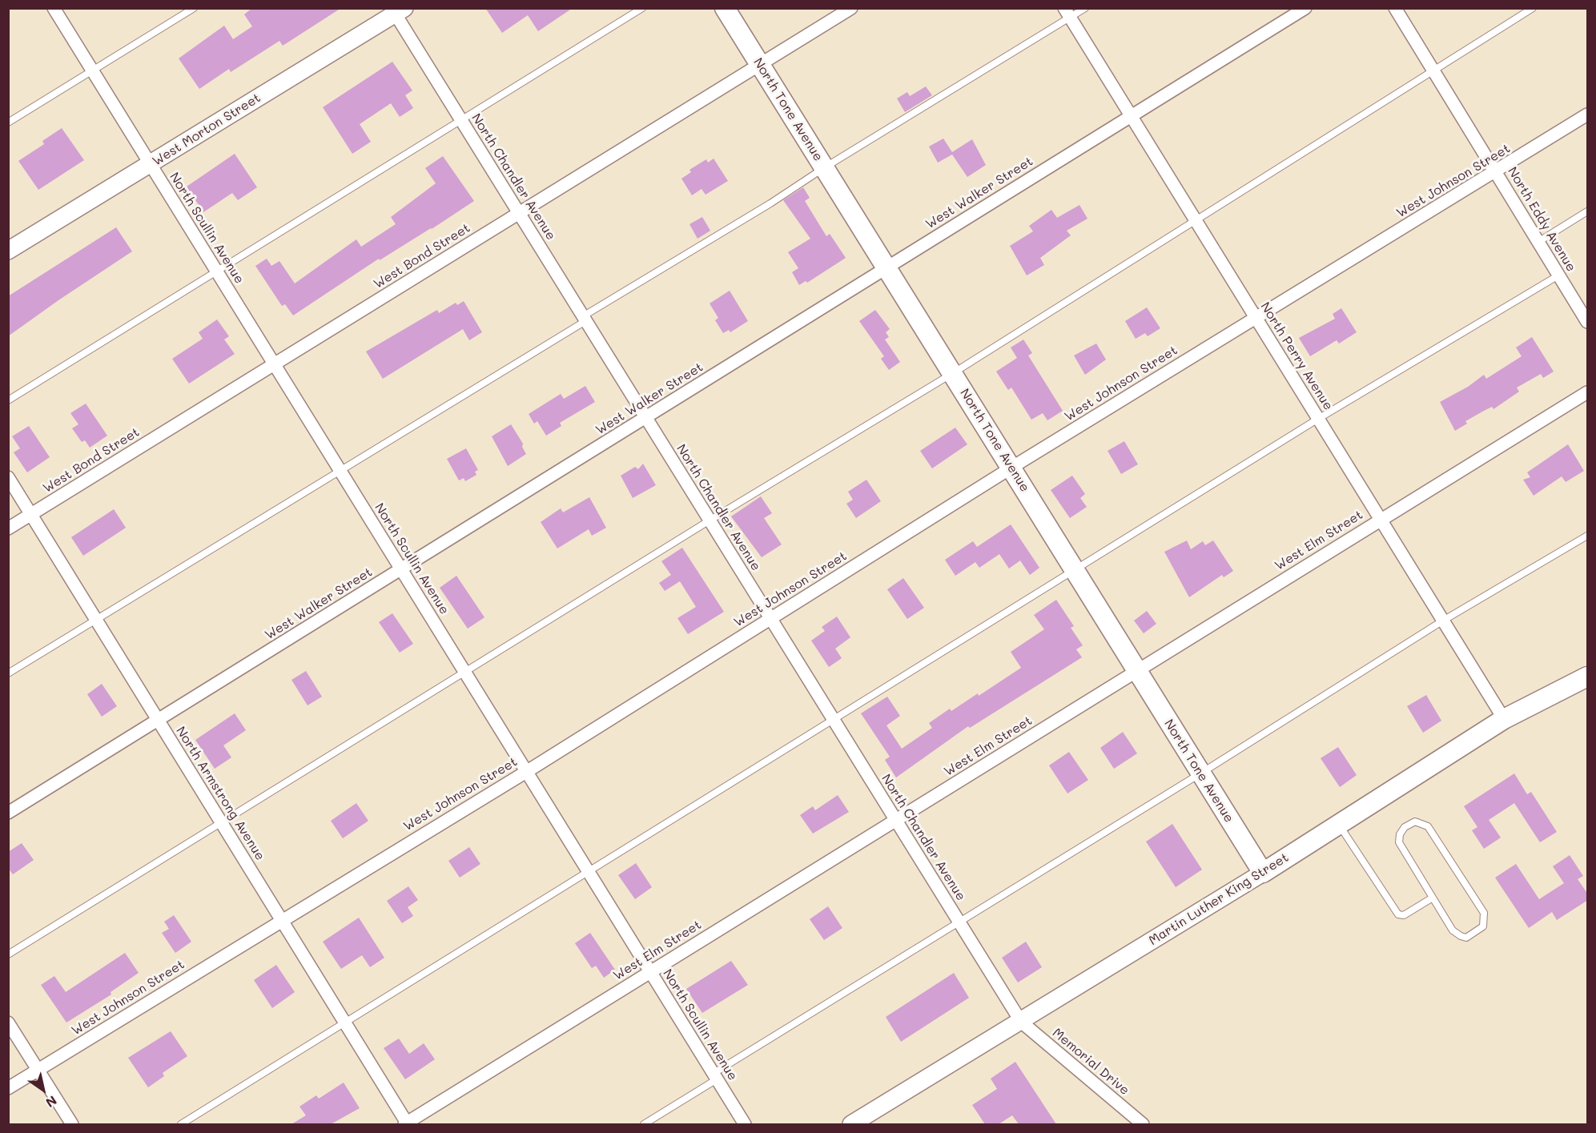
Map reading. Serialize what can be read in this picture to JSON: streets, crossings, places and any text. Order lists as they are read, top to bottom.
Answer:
{
  "streets": {
    "main road": ["North Tone Avenue", "Martin Luther King Street"],
    "street": [
      "West Morton Street",
      "North Chandler Avenue",
      "West Johnson Street",
      "West Walker Street",
      "North Eddy Avenue",
      "North Scullin Avenue",
      "West Bond Street",
      "North Perry Avenue",
      "West Elm Street",
      "North Armstrong Avenue",
      "Memorial Drive"
    ]
  },
  "crossings": [
    ["North Tone Avenue", "West Johnson Street"],
    ["North Tone Avenue", "West Walker Street"],
    ["North Tone Avenue", "West Bond Street"],
    ["North Tone Avenue", "West Elm Street"],
    ["North Tone Avenue", "Martin Luther King Street"],
    ["West Morton Street", "North Chandler Avenue"],
    ["West Morton Street", "North Scullin Avenue"],
    ["North Chandler Avenue", "West Johnson Street"],
    ["North Chandler Avenue", "West Walker Street"],
    ["North Chandler Avenue", "West Bond Street"],
    ["North Chandler Avenue", "West Elm Street"],
    ["North Chandler Avenue", "Martin Luther King Street"],
    ["North Chandler Avenue", "Memorial Drive"],
    ["West Johnson Street", "North Eddy Avenue"],
    ["West Johnson Street", "North Scullin Avenue"],
    ["West Johnson Street", "North Perry Avenue"],
    ["West Johnson Street", "North Armstrong Avenue"],
    ["West Walker Street", "North Scullin Avenue"],
    ["West Walker Street", "North Perry Avenue"],
    ["West Walker Street", "North Armstrong Avenue"],
    ["North Scullin Avenue", "West Bond Street"],
    ["North Scullin Avenue", "West Elm Street"],
    ["West Bond Street", "North Armstrong Avenue"],
    ["North Perry Avenue", "West Elm Street"],
    ["North Perry Avenue", "Martin Luther King Street"],
    ["West Elm Street", "North Armstrong Avenue"],
    ["Martin Luther King Street", "Memorial Drive"]
  ],
  "north": "bottom right"
}
